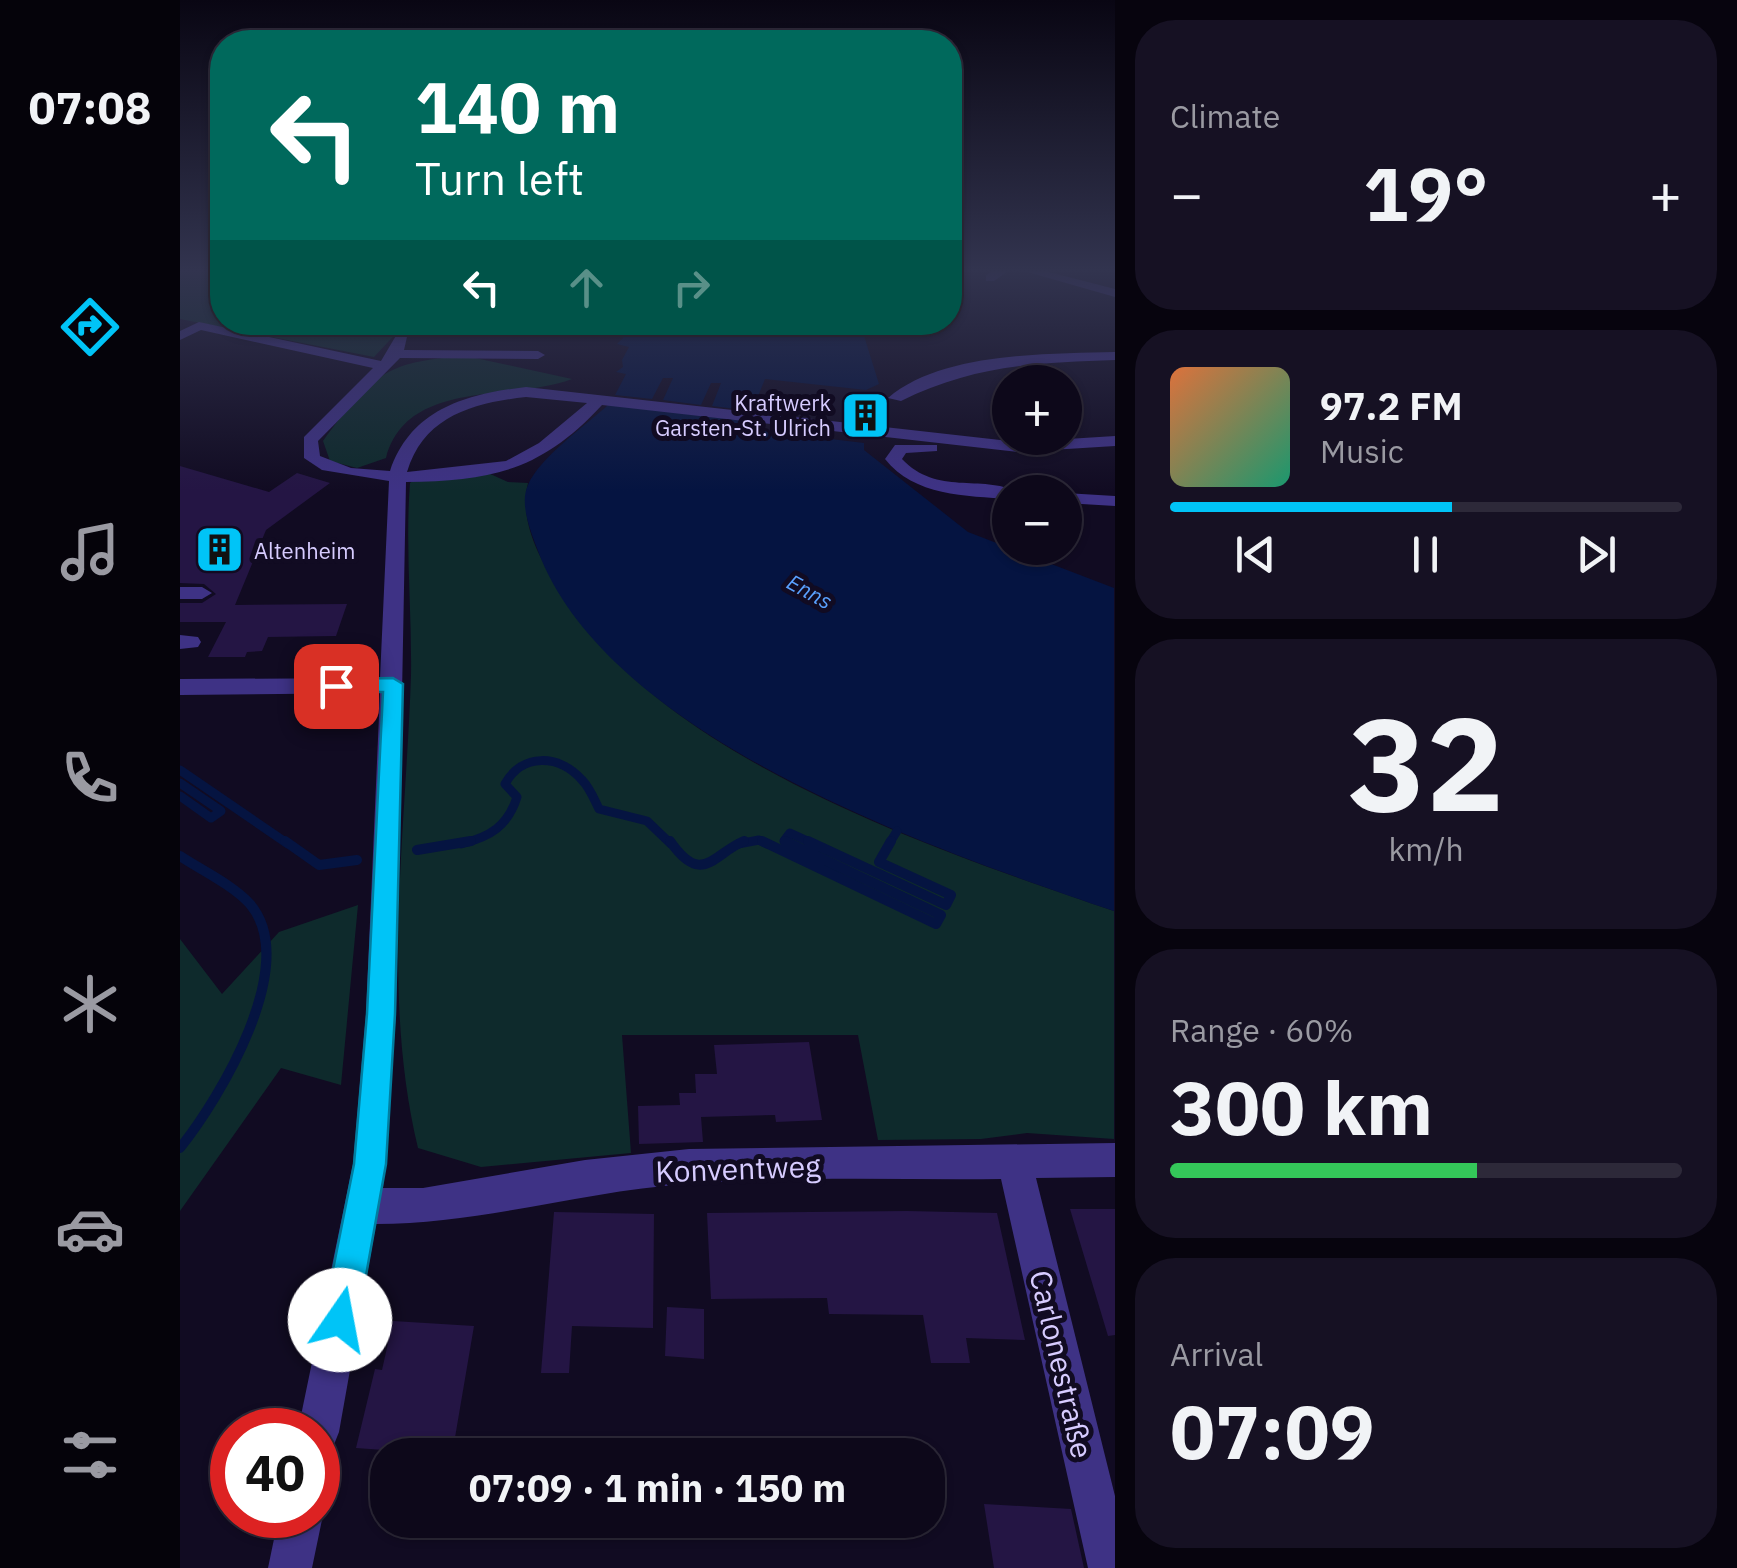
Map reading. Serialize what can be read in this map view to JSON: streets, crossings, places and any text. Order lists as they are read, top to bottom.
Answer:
{
  "streets": {
    "street": ["Konventweg", "Carlonestraße"]
  },
  "crossings": [
    ["Konventweg", "Carlonestraße"]
  ],
  "water": ["Enns"],
  "places": {
    "building": ["Kraftwerk Garsten-St. Ulrich", "Altenheim"]
  },
  "page": {
    "tabs": "07:08",
    "tile": [
      "Climate",
      ["32", "km/h"],
      ["Range · 60%", "300 km"],
      ["Arrival", "07:09"]
    ],
    "turn": ["140 m", "Turn left"],
    "heat": ["−", "19°", "+"],
    "map_buttons": ["+", "−"],
    "song": ["97.2 FM", "Music"],
    "limit": "40",
    "trip": "07:09 · 1 min · 150 m"
  }
}
